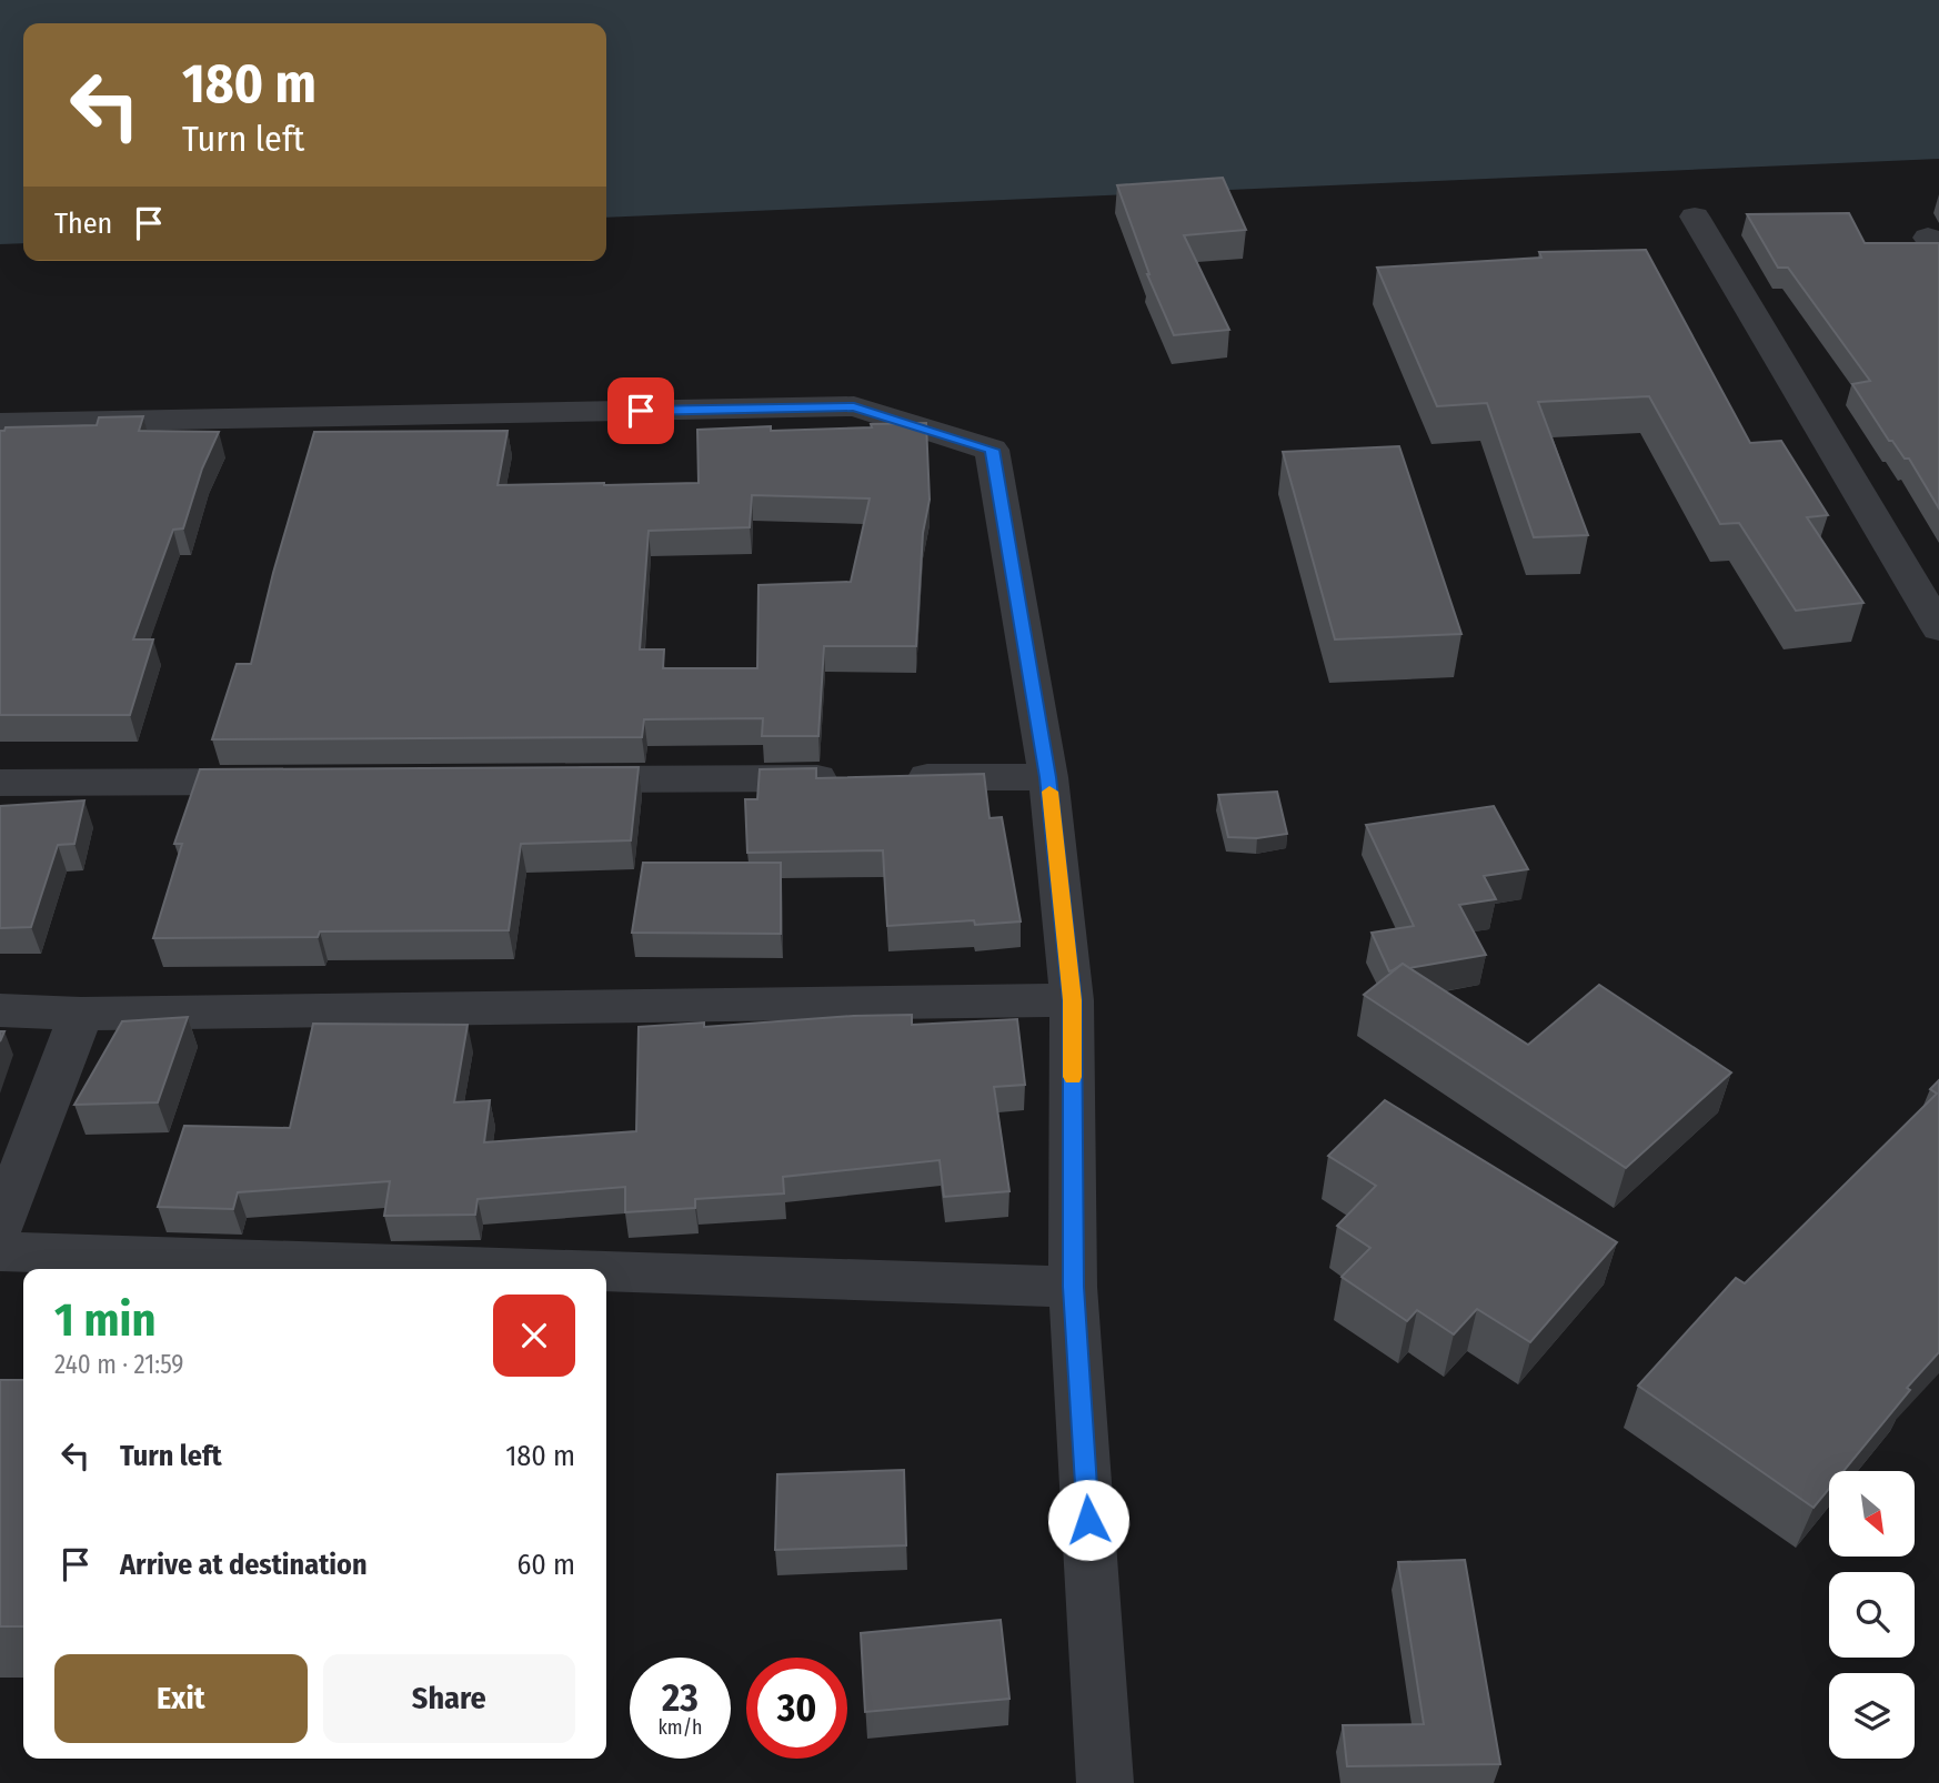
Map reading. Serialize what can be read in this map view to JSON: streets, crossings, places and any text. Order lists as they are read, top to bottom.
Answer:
{
  "north": "bottom right",
  "page": {
    "turn": ["180 m", "Turn left"],
    "then": "Then",
    "heading": ["1 min", "240 m · 21:59"],
    "list": [
      {
        "name": "Turn left",
        "value": "180 m"
      },
      {
        "name": "Arrive at destination",
        "value": "60 m"
      }
    ],
    "buttons": ["Exit", "Share"],
    "speed": "23 km/h",
    "limit": "30"
  }
}
